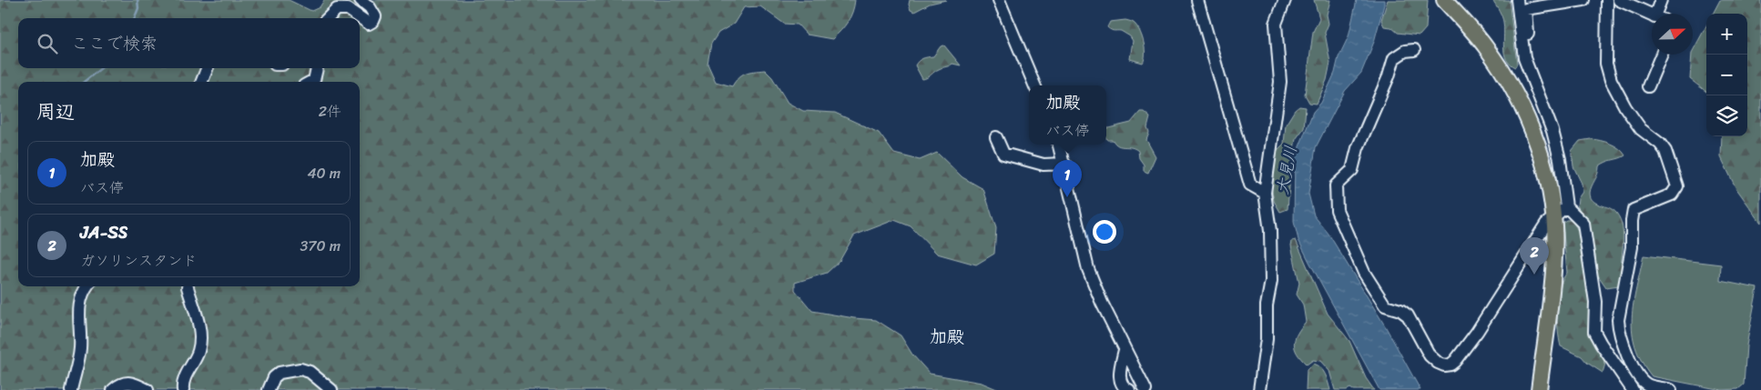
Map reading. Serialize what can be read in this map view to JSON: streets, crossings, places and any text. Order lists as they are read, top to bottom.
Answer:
{
  "districts": ["加殿"],
  "water": ["大見川"],
  "north": "right",
  "page": {
    "map_buttons": ["+", "−"],
    "search": "ここで検索",
    "heading": ["周辺", "2件"],
    "popup": ["加殿", "バス停"],
    "list": [
      {
        "mark": "1",
        "name": "加殿",
        "note": "バス停",
        "value": "40 m"
      },
      {
        "mark": "2",
        "name": "JA-SS",
        "note": "ガソリンスタンド",
        "value": "370 m"
      }
    ],
    "pins": ["1", "2"]
  }
}
